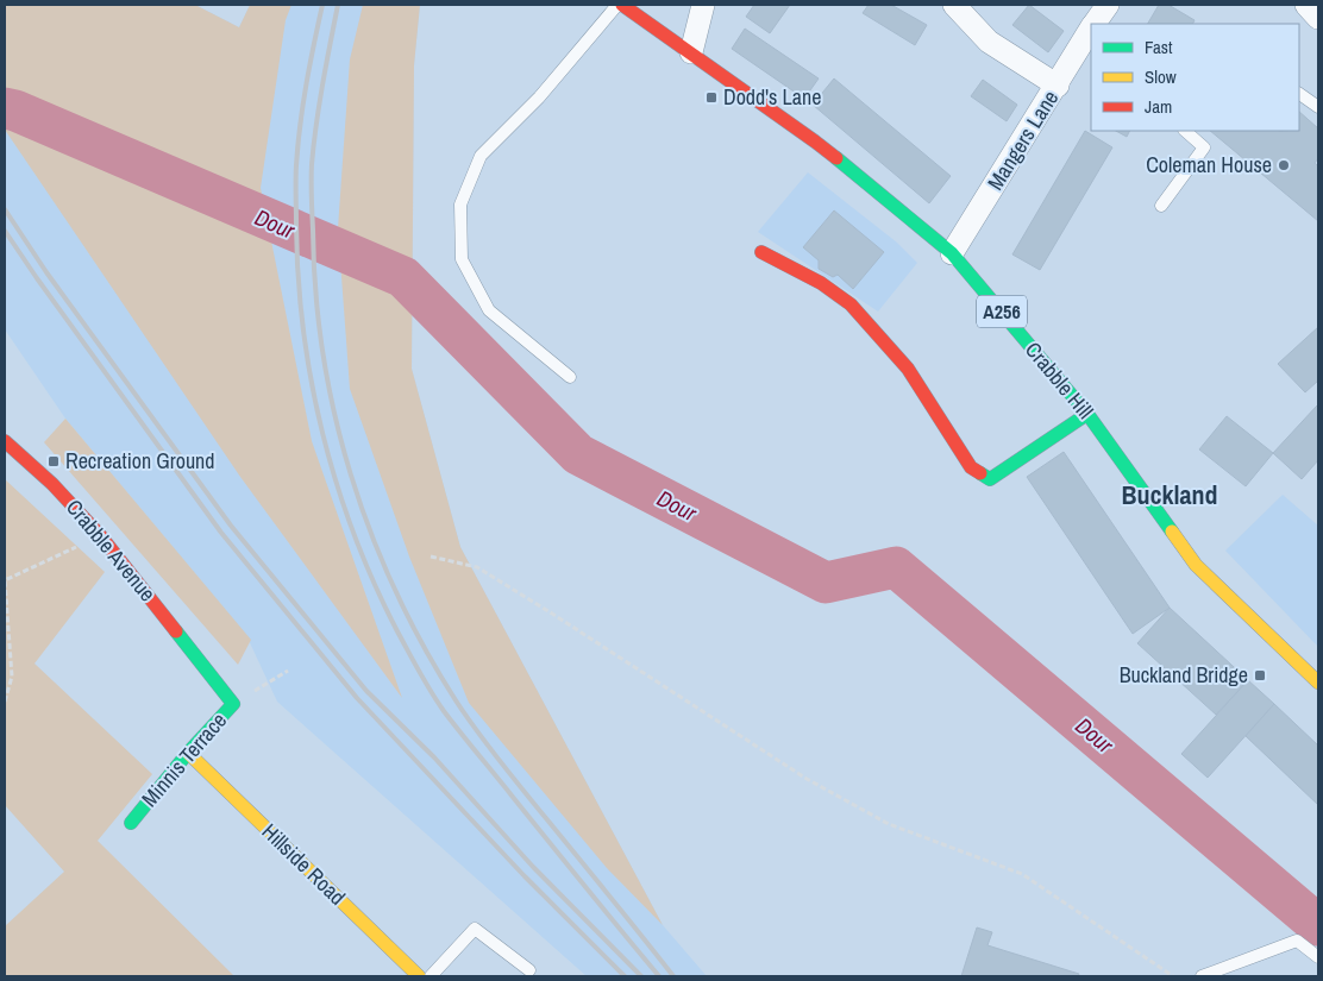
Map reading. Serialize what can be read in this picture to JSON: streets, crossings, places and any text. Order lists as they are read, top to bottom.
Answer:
{
  "streets": {
    "street": [
      "Mangers Lane",
      "A256",
      "Crabble Hill",
      "Crabble Avenue",
      "Minnis Terrace",
      "Hillside Road"
    ]
  },
  "crossings": [
    ["Mangers Lane", "Crabble Hill"],
    ["Crabble Avenue", "Minnis Terrace"],
    ["Minnis Terrace", "Hillside Road"]
  ],
  "districts": ["Buckland"],
  "water": ["Dour"],
  "places": {
    "transit": ["Dodd's Lane", "Recreation Ground", "Buckland Bridge"],
    "other": ["Coleman House"]
  },
  "legend": ["Fast", "Slow", "Jam"]
}
